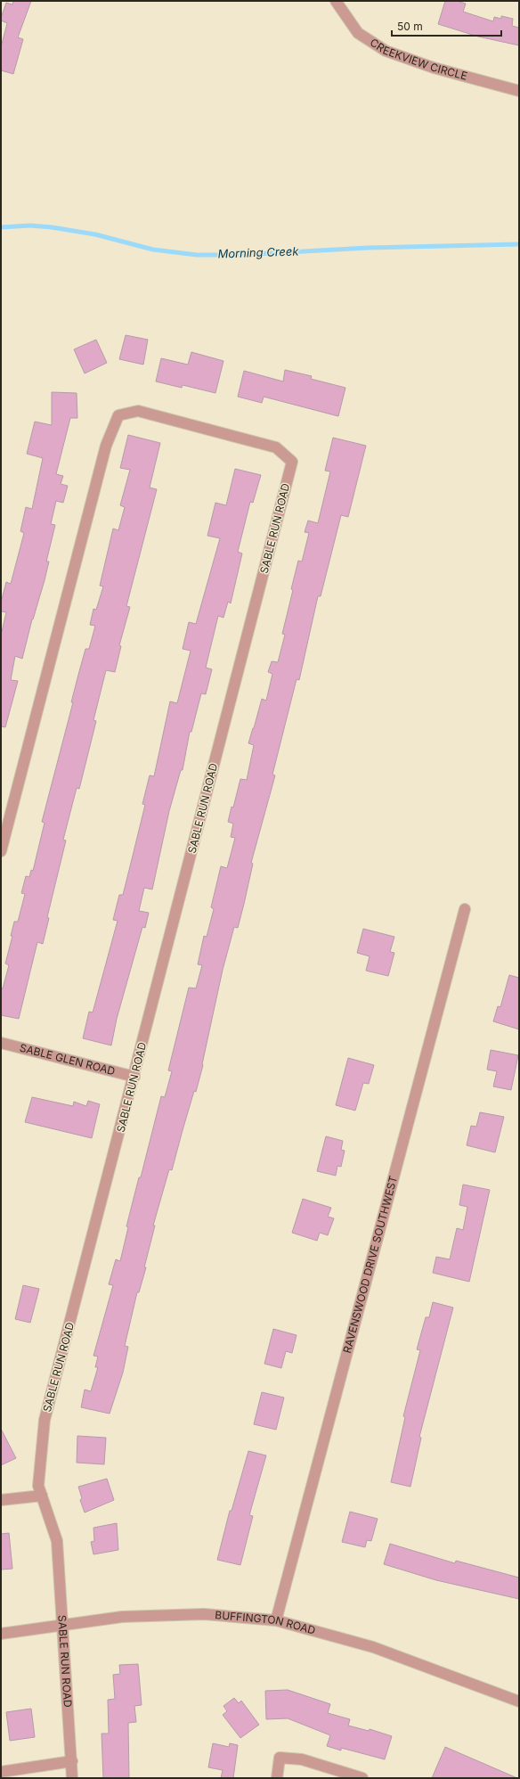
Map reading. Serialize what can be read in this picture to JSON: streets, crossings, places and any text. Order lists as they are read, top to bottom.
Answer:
{
  "streets": {
    "street": [
      "CREEKVIEW CIRCLE",
      "SABLE RUN ROAD",
      "SABLE GLEN ROAD",
      "RAVENSWOOD DRIVE SOUTHWEST",
      "BUFFINGTON ROAD"
    ]
  },
  "crossings": [
    ["SABLE RUN ROAD", "SABLE GLEN ROAD"],
    ["SABLE RUN ROAD", "BUFFINGTON ROAD"],
    ["RAVENSWOOD DRIVE SOUTHWEST", "BUFFINGTON ROAD"]
  ],
  "water": ["Morning Creek"],
  "scale_bar": "50 m"
}
